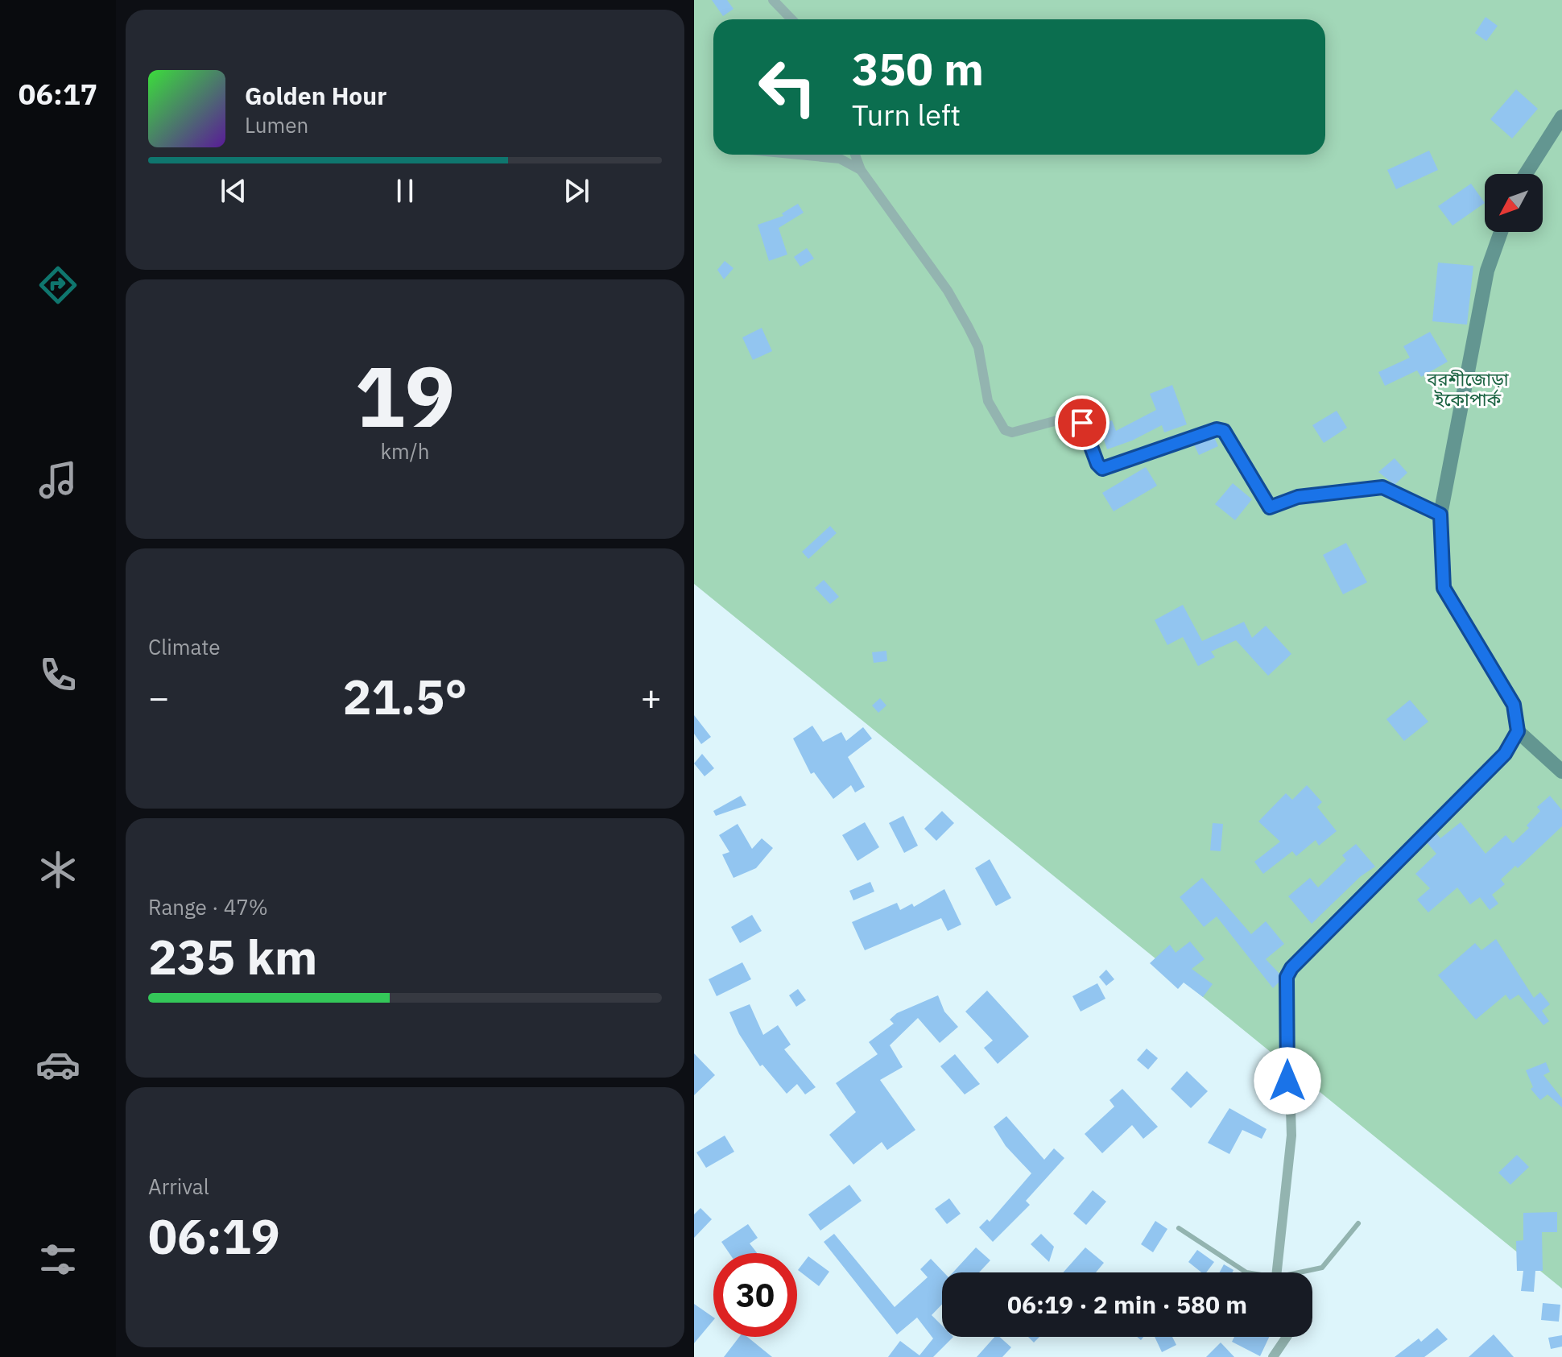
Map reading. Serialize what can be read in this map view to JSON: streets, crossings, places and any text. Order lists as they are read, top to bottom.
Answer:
{
  "parks": ["বরশীজোড়া ইকোপার্ক"],
  "north": "bottom left",
  "page": {
    "tabs": "06:17",
    "turn": ["350 m", "Turn left"],
    "song": ["Golden Hour", "Lumen"],
    "tile": [
      ["19", "km/h"],
      "Climate",
      ["Range · 47%", "235 km"],
      ["Arrival", "06:19"]
    ],
    "heat": ["−", "21.5°", "+"],
    "limit": "30",
    "trip": "06:19 · 2 min · 580 m"
  }
}
